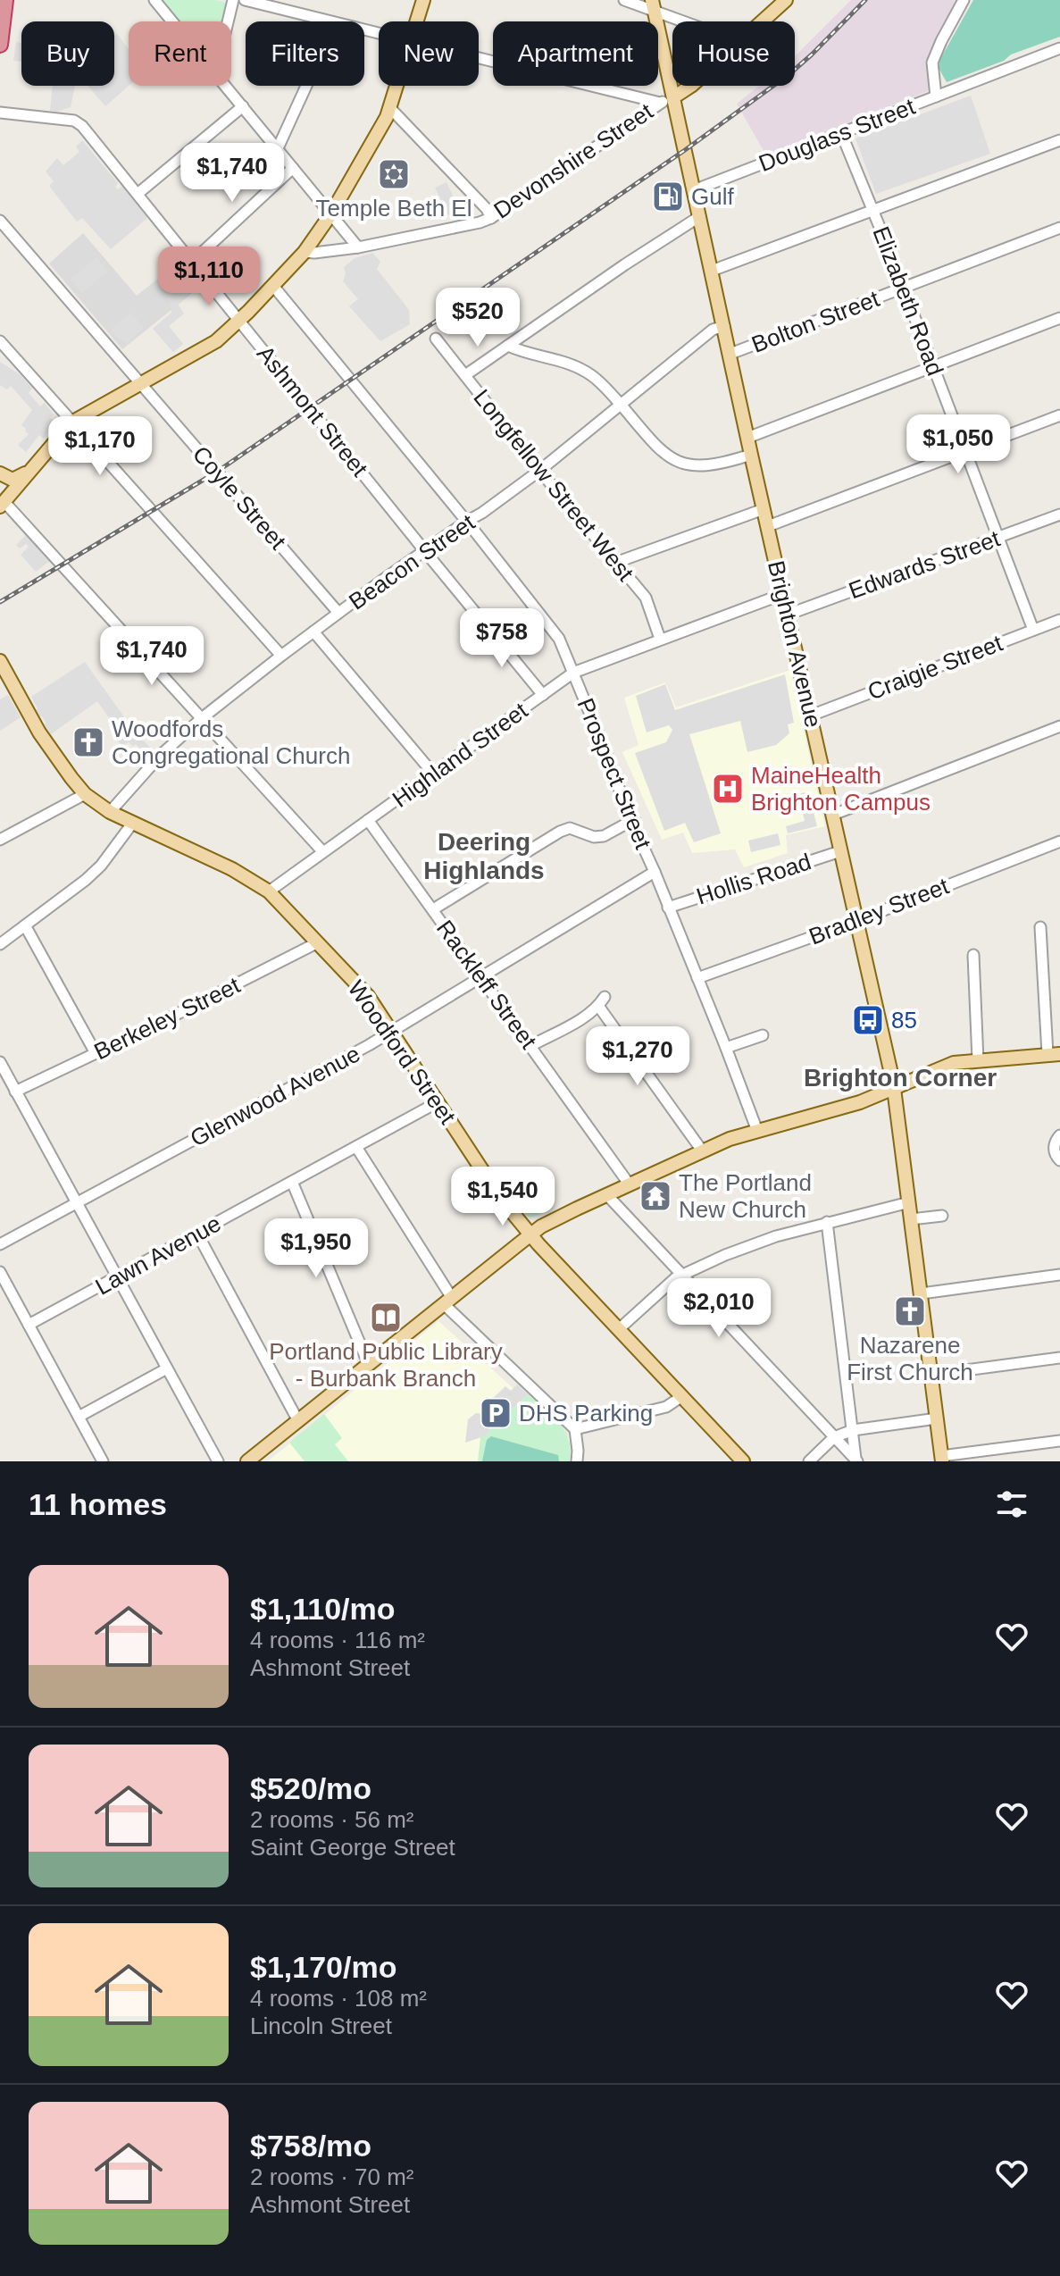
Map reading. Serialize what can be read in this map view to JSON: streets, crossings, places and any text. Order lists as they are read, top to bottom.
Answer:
{
  "streets": {
    "main road": ["Brighton Avenue", "Woodford Street"],
    "street": [
      "Douglass Street",
      "Devonshire Street",
      "Elizabeth Road",
      "Bolton Street",
      "Ashmont Street",
      "Longfellow Street West",
      "Coyle Street",
      "Beacon Street",
      "Edwards Street",
      "Craigie Street",
      "Highland Street",
      "Prospect Street",
      "Hollis Road",
      "Bradley Street",
      "Rackleff Street",
      "Berkeley Street",
      "Glenwood Avenue",
      "Lawn Avenue"
    ]
  },
  "crossings": [
    ["Douglass Street", "Elizabeth Road"],
    ["Douglass Street", "Brighton Avenue"],
    ["Devonshire Street", "Brighton Avenue"],
    ["Elizabeth Road", "Bolton Street"],
    ["Elizabeth Road", "Edwards Street"],
    ["Elizabeth Road", "Craigie Street"],
    ["Bolton Street", "Brighton Avenue"],
    ["Ashmont Street", "Beacon Street"],
    ["Ashmont Street", "Highland Street"],
    ["Longfellow Street West", "Beacon Street"],
    ["Longfellow Street West", "Highland Street"],
    ["Coyle Street", "Beacon Street"],
    ["Beacon Street", "Brighton Avenue"],
    ["Beacon Street", "Prospect Street"],
    ["Beacon Street", "Woodford Street"],
    ["Edwards Street", "Brighton Avenue"],
    ["Brighton Avenue", "Craigie Street"],
    ["Brighton Avenue", "Highland Street"],
    ["Brighton Avenue", "Hollis Road"],
    ["Brighton Avenue", "Bradley Street"],
    ["Highland Street", "Prospect Street"],
    ["Highland Street", "Rackleff Street"],
    ["Highland Street", "Woodford Street"],
    ["Prospect Street", "Hollis Road"],
    ["Prospect Street", "Bradley Street"],
    ["Prospect Street", "Glenwood Avenue"],
    ["Rackleff Street", "Glenwood Avenue"],
    ["Berkeley Street", "Woodford Street"],
    ["Woodford Street", "Glenwood Avenue"],
    ["Woodford Street", "Lawn Avenue"]
  ],
  "districts": ["Deering Highlands", "Brighton Corner"],
  "places": {
    "synagogue": ["Temple Beth El"],
    "fuel station": ["Gulf"],
    "church": ["Woodfords Congregational Church", "Nazarene First Church"],
    "hospital": ["MaineHealth Brighton Campus"],
    "bus stop": ["85"],
    "temple": ["The Portland New Church"],
    "library": ["Portland Public Library - Burbank Branch"],
    "parking": ["DHS Parking"]
  },
  "page": {
    "chip": [
      "Buy",
      "Rent",
      "Filters",
      "New",
      "Apartment",
      "House"
    ],
    "price": [
      "$1,740",
      "$1,110",
      "$520",
      "$1,050",
      "$1,170",
      "$758",
      "$1,740",
      "$1,270",
      "$1,540",
      "$1,950",
      "$2,010"
    ],
    "heading": "11 homes",
    "list": [
      {
        "name": "$1,110/mo",
        "note": "4 rooms · 116 m² · Ashmont Street"
      },
      {
        "name": "$520/mo",
        "note": "2 rooms · 56 m² · Saint George Street"
      },
      {
        "name": "$1,170/mo",
        "note": "4 rooms · 108 m² · Lincoln Street"
      },
      {
        "name": "$758/mo",
        "note": "2 rooms · 70 m² · Ashmont Street"
      }
    ]
  }
}
